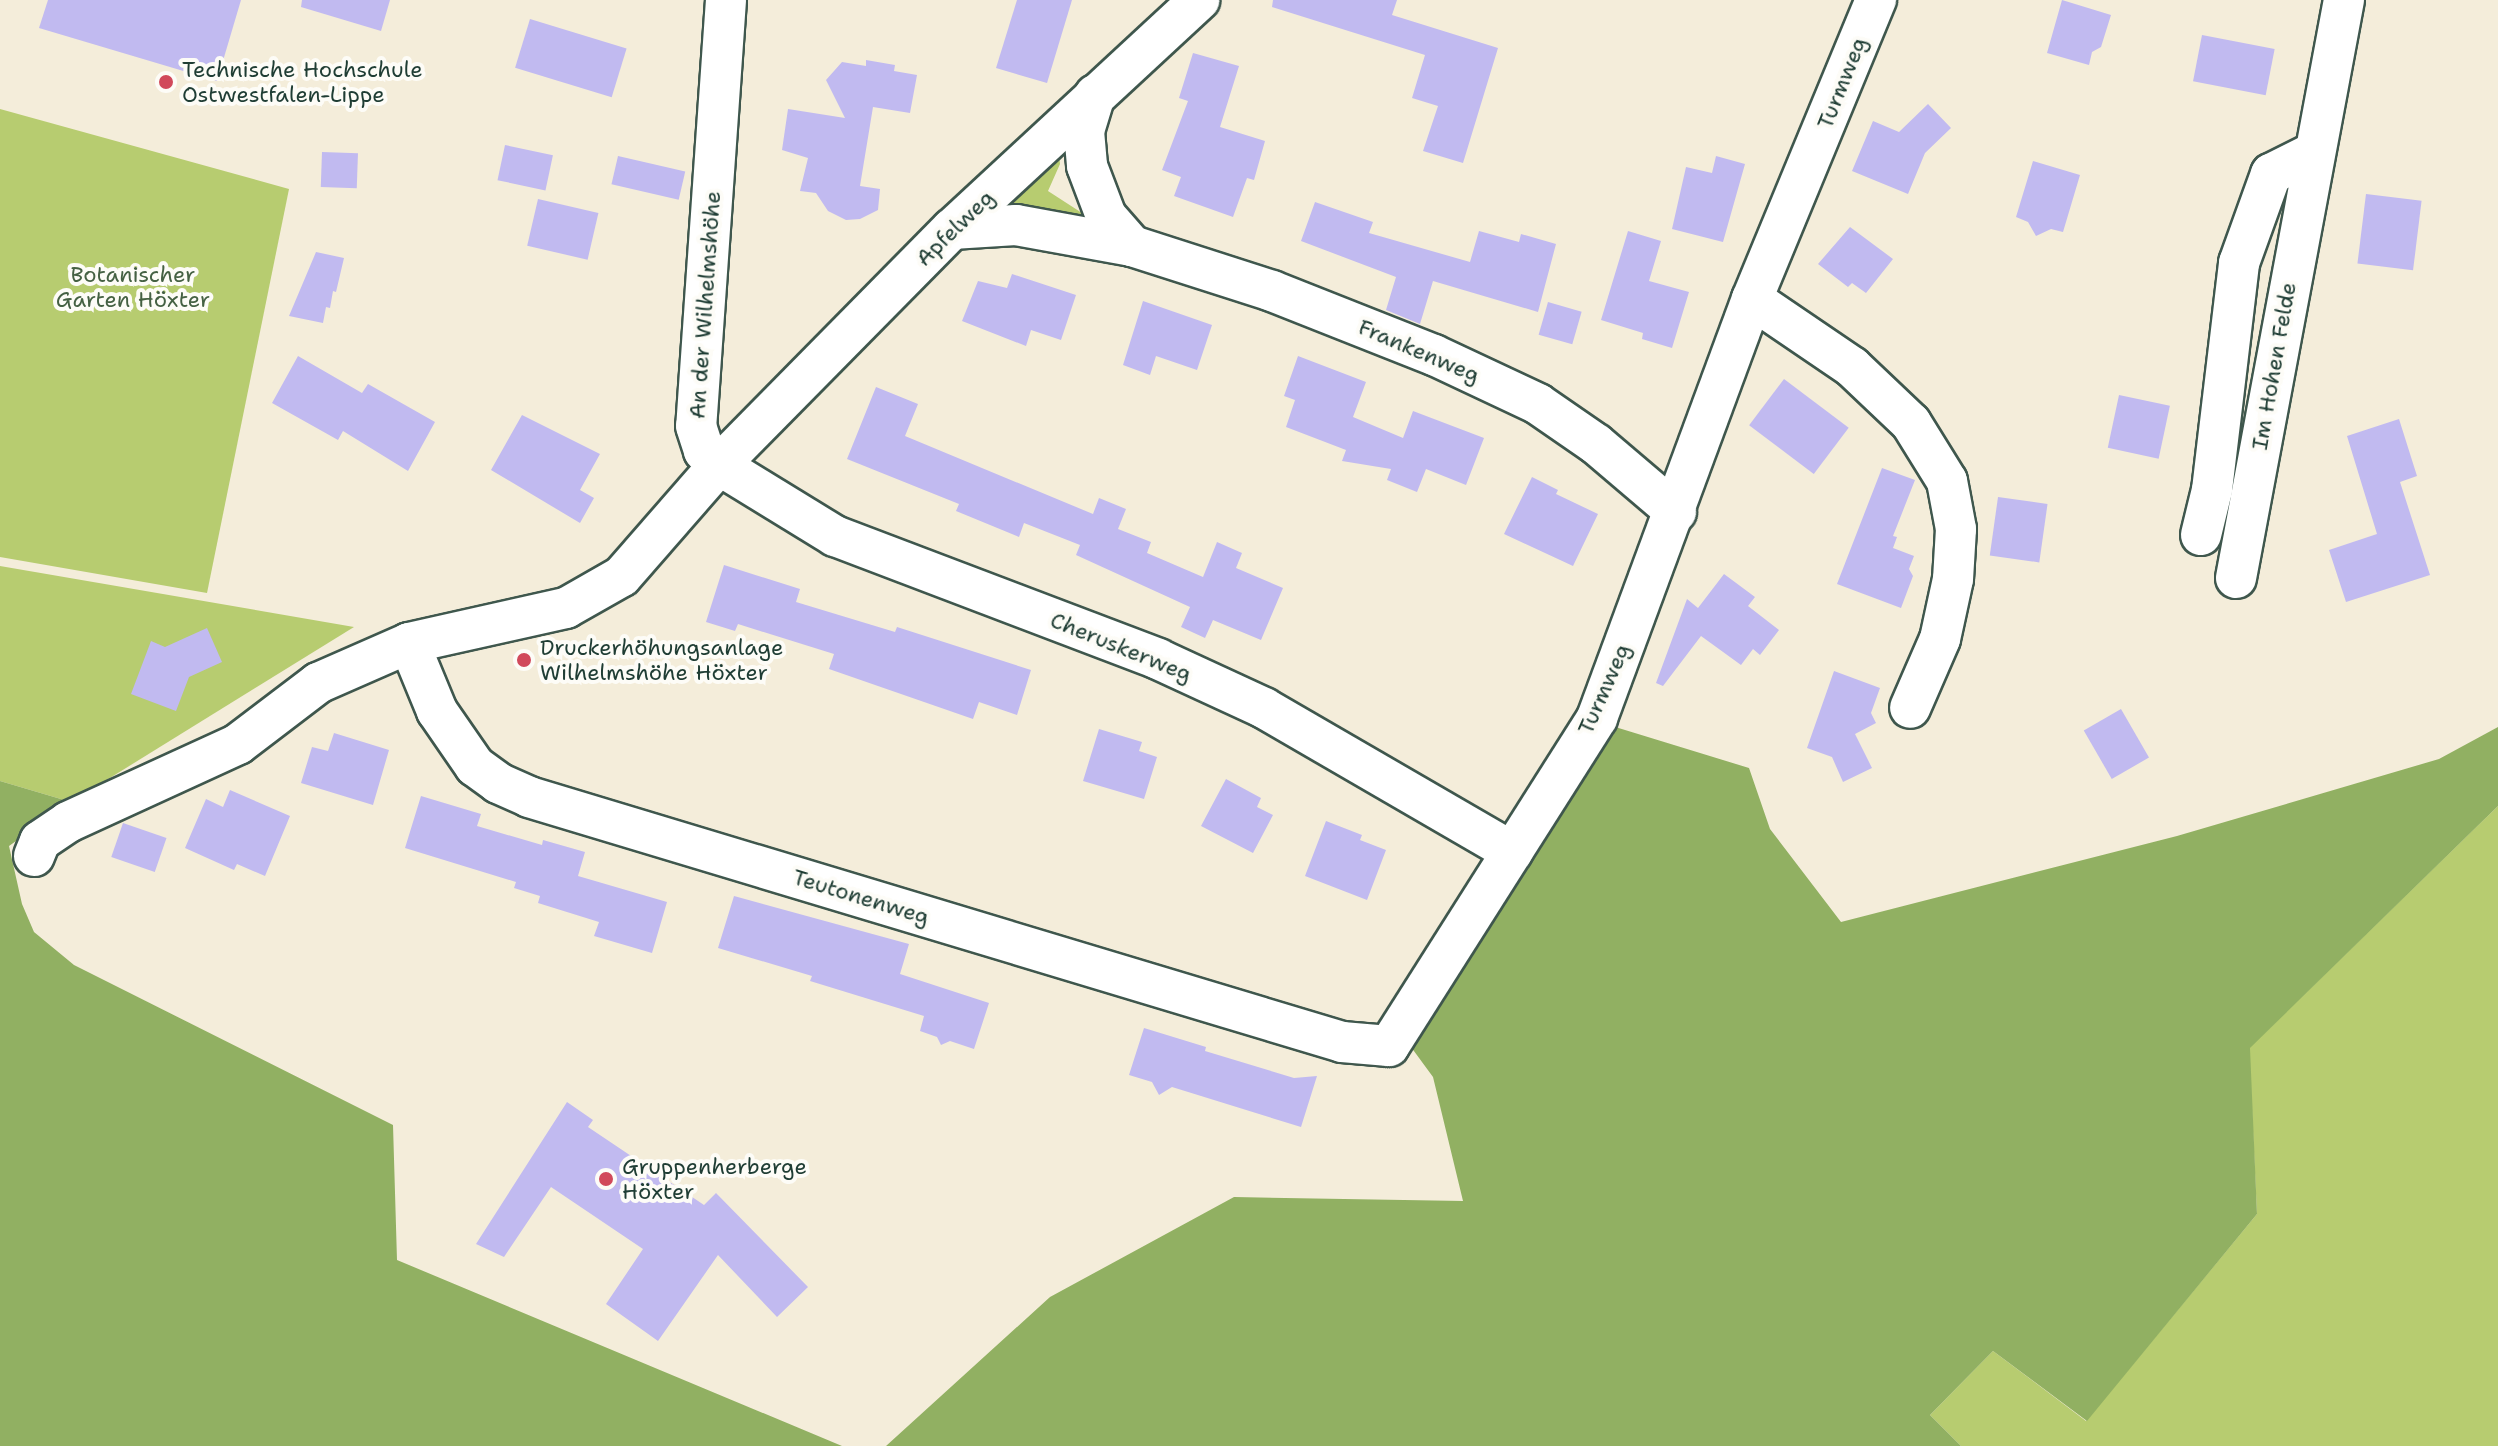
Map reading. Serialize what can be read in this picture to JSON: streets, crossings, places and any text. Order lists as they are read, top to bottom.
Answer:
{
  "streets": {
    "street": [
      "Turmweg",
      "Apfelweg",
      "An der Wilhelmshöhe",
      "Frankenweg",
      "Im Hohen Felde",
      "Cheruskerweg",
      "Teutonenweg"
    ]
  },
  "crossings": [
    ["Turmweg", "Frankenweg"],
    ["Turmweg", "Cheruskerweg"],
    ["Turmweg", "Teutonenweg"],
    ["Apfelweg", "An der Wilhelmshöhe"],
    ["Apfelweg", "Frankenweg"],
    ["Apfelweg", "Cheruskerweg"],
    ["An der Wilhelmshöhe", "Cheruskerweg"]
  ],
  "parks": ["Botanischer Garten Höxter"],
  "places": ["Technische Hochschule Ostwestfalen-Lippe", "Druckerhöhungsanlage Wilhelmshöhe Höxter", "Gruppenherberge Höxter"]
}
